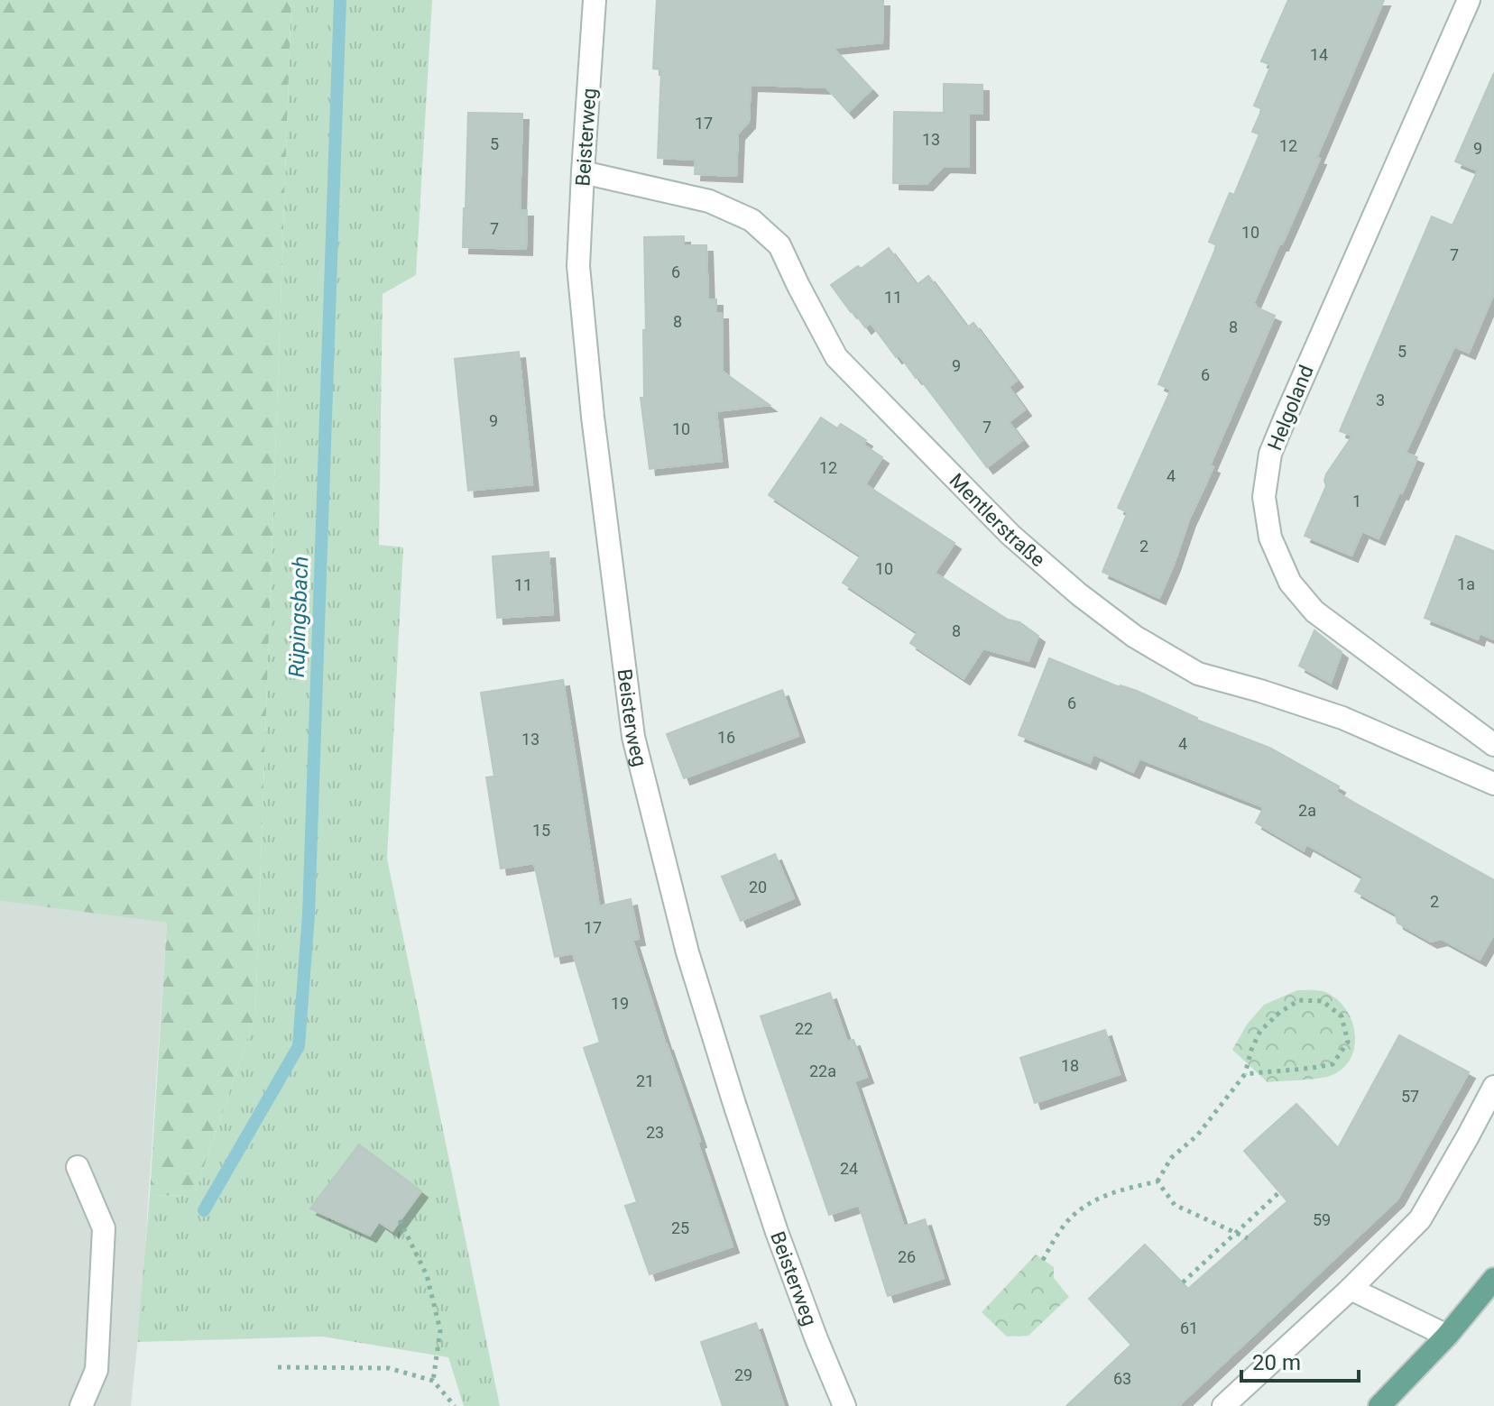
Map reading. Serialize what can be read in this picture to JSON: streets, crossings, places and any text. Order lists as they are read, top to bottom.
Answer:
{
  "streets": {
    "street": ["Beisterweg", "Helgoland", "Mentlerstraße"]
  },
  "crossings": [
    ["Beisterweg", "Mentlerstraße"]
  ],
  "water": ["Rüpingsbach"],
  "house_numbers": [
    "14",
    "17",
    "13",
    "5",
    "12",
    "9",
    "7",
    "10",
    "7",
    "6",
    "11",
    "8",
    "8",
    "5",
    "9",
    "6",
    "3",
    "9",
    "7",
    "10",
    "12",
    "4",
    "1",
    "2",
    "10",
    "1a",
    "11",
    "8",
    "6",
    "16",
    "13",
    "4",
    "2a",
    "15",
    "20",
    "2",
    "17",
    "19",
    "22",
    "18",
    "22a",
    "21",
    "57",
    "23",
    "24",
    "59",
    "25",
    "26",
    "61",
    "29",
    "63"
  ],
  "scale_bar": "20 m"
}
